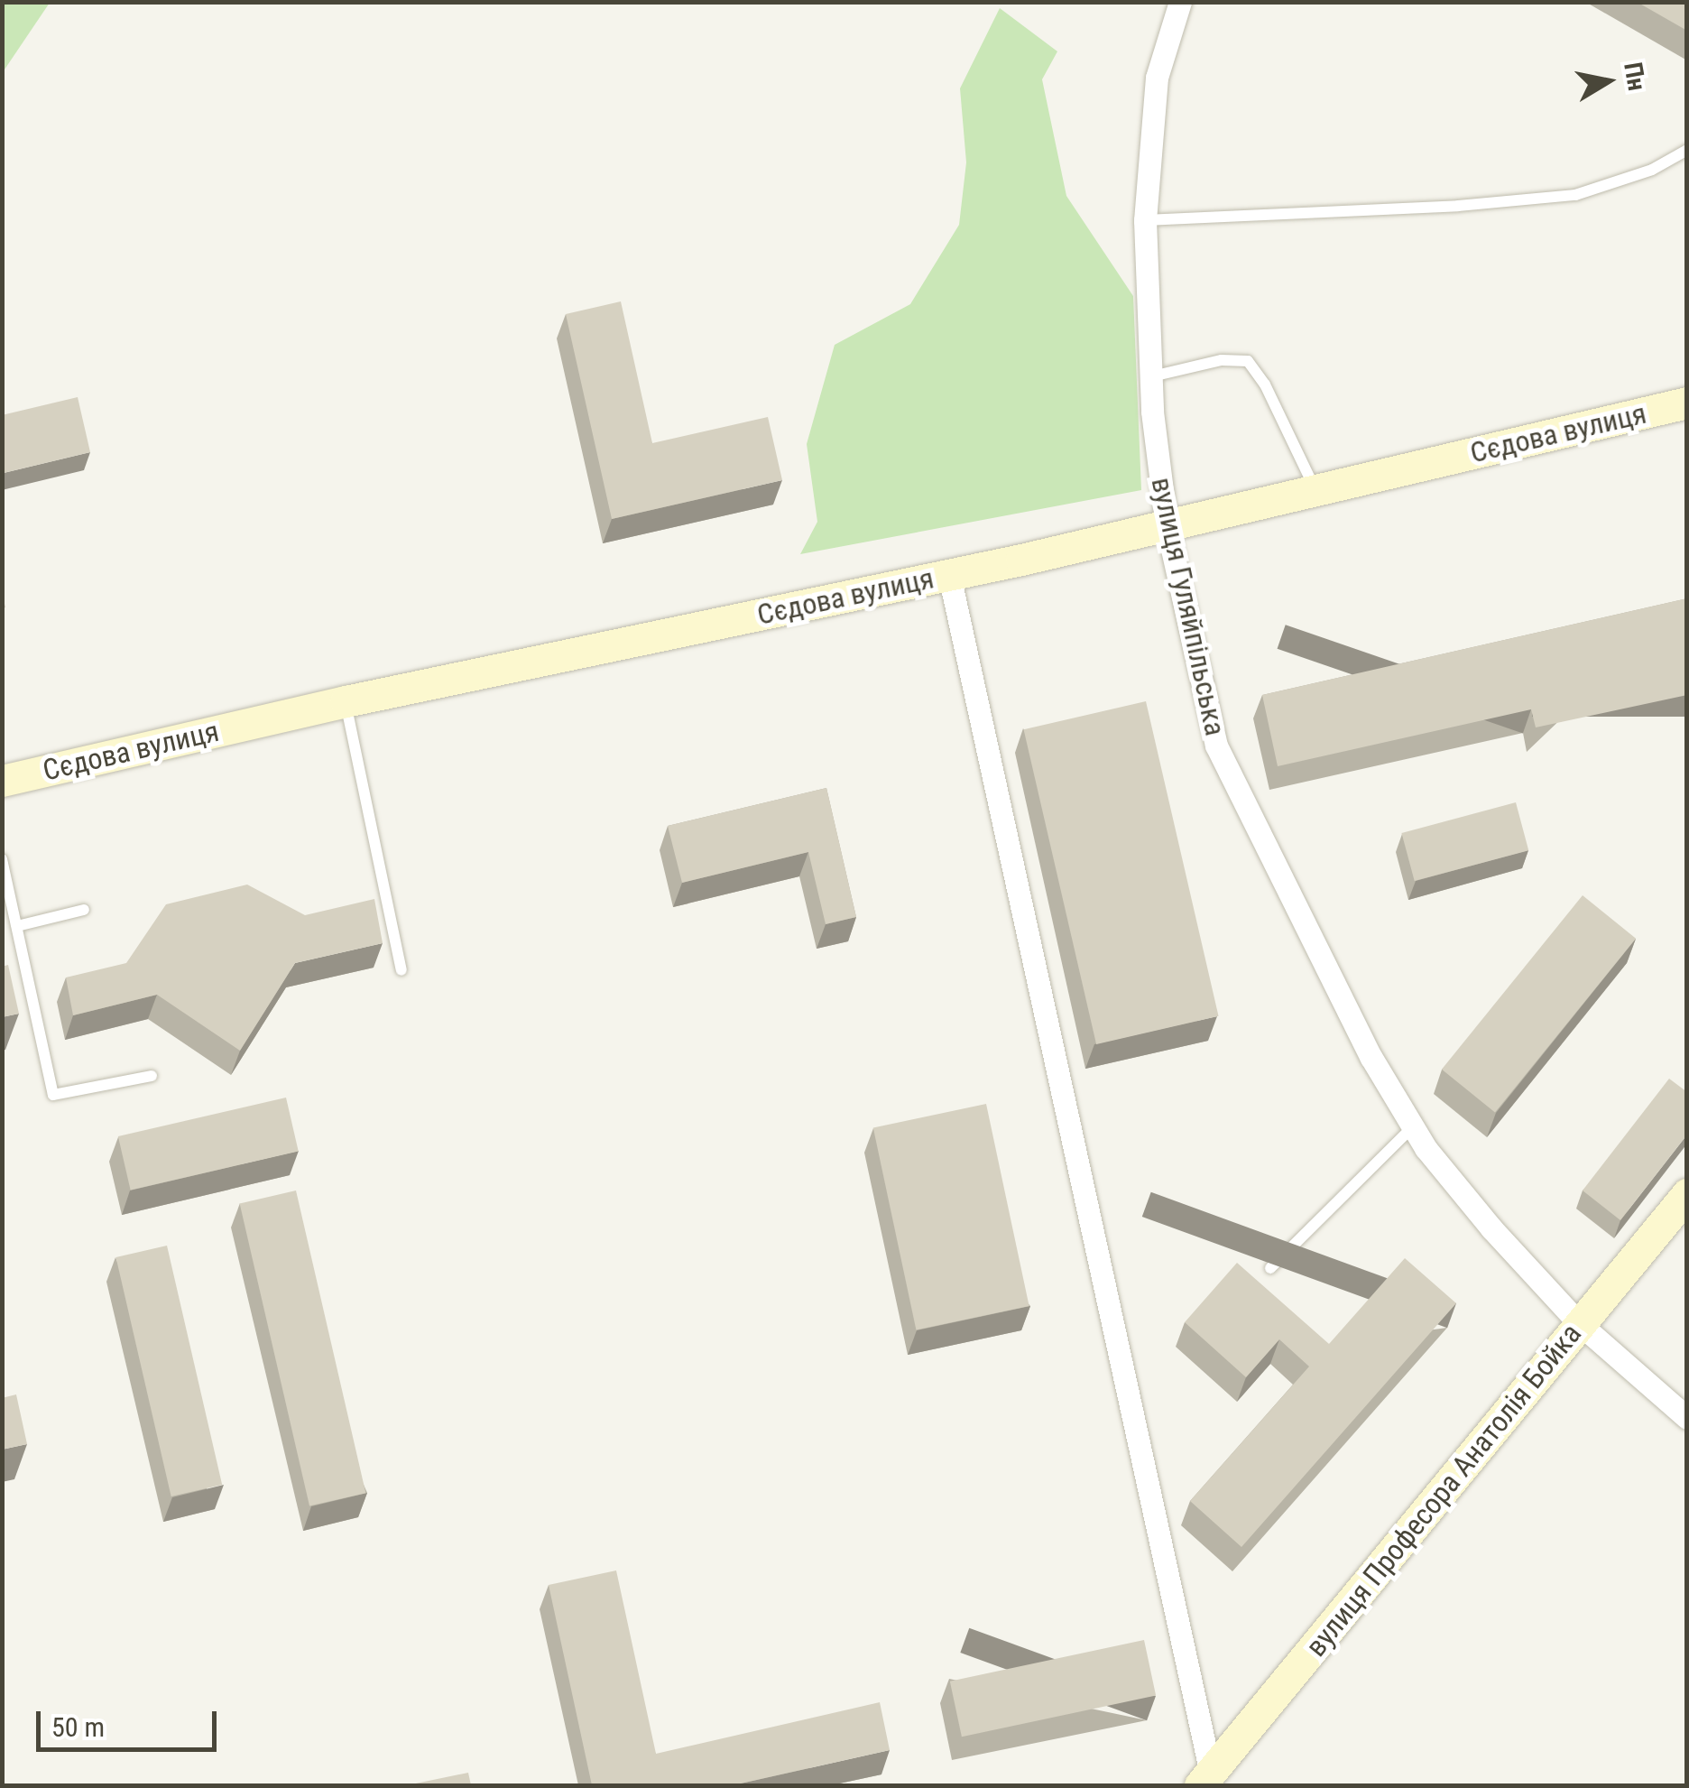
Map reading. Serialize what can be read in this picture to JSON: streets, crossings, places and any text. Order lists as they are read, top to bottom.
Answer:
{
  "streets": {
    "street": ["Сєдова вулиця", "вулиця Гуляйпільська", "вулиця Професора Анатолія Бойка"]
  },
  "crossings": [
    ["Сєдова вулиця", "вулиця Гуляйпільська"],
    ["вулиця Гуляйпільська", "вулиця Професора Анатолія Бойка"]
  ],
  "scale_bar": "50 m",
  "north": "right"
}
